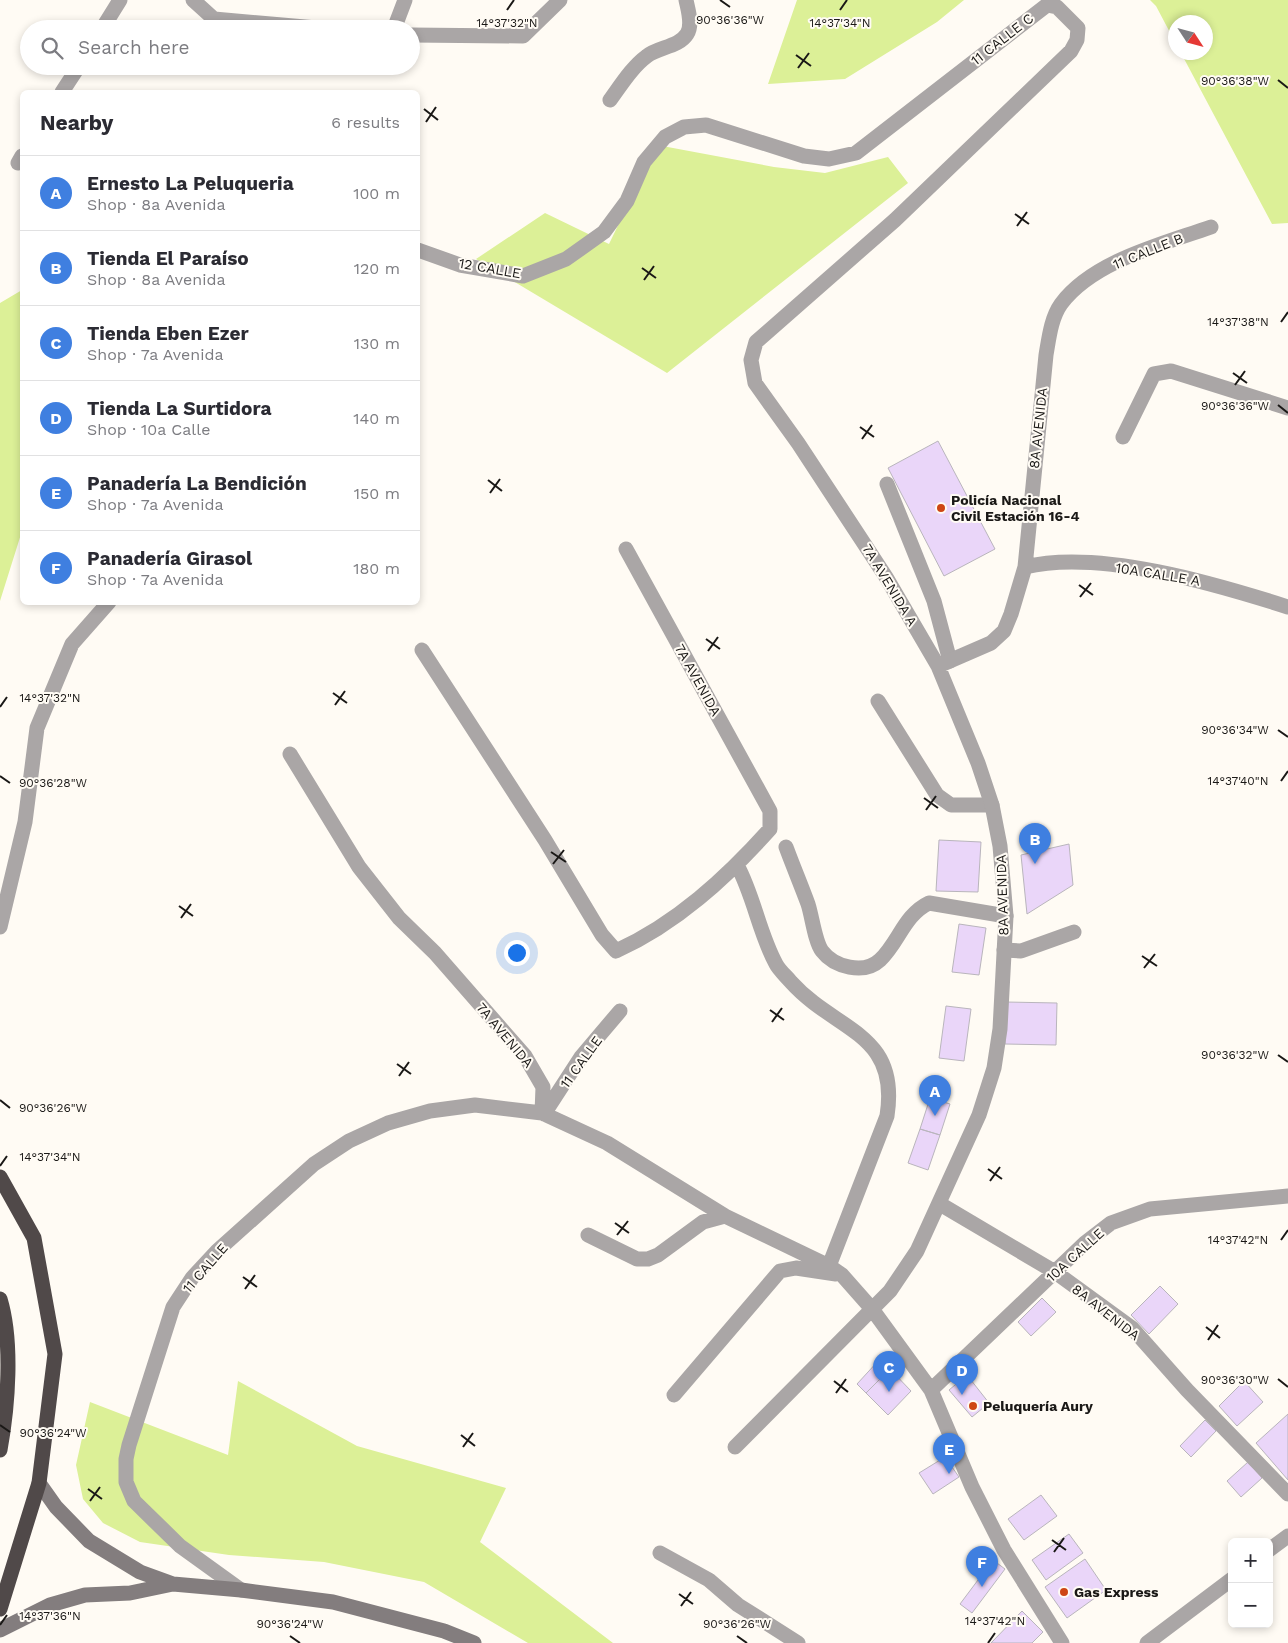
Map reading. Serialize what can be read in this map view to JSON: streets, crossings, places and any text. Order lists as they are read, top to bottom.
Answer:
{
  "streets": {
    "street": [
      "11 CALLE C",
      "11 CALLE B",
      "12 CALLE",
      "8A AVENIDA",
      "10A CALLE A",
      "7A AVENIDA A",
      "7A AVENIDA",
      "11 CALLE",
      "10A CALLE"
    ]
  },
  "crossings": [
    ["11 CALLE C", "12 CALLE"],
    ["11 CALLE C", "7A AVENIDA A"],
    ["11 CALLE B", "8A AVENIDA"],
    ["8A AVENIDA", "10A CALLE A"],
    ["8A AVENIDA", "7A AVENIDA A"],
    ["8A AVENIDA", "10A CALLE"],
    ["7A AVENIDA", "11 CALLE"]
  ],
  "places": ["Policía Nacional Civil Estación 16-4", "Peluquería Aury", "Gas Express"],
  "north": "bottom right",
  "page": {
    "search": "Search here",
    "heading": ["Nearby", "6 results"],
    "list": [
      {
        "mark": "A",
        "name": "Ernesto La Peluqueria",
        "note": "Shop · 8a Avenida",
        "value": "100 m"
      },
      {
        "mark": "B",
        "name": "Tienda El Paraíso",
        "note": "Shop · 8a Avenida",
        "value": "120 m"
      },
      {
        "mark": "C",
        "name": "Tienda Eben Ezer",
        "note": "Shop · 7a Avenida",
        "value": "130 m"
      },
      {
        "mark": "D",
        "name": "Tienda La Surtidora",
        "note": "Shop · 10a Calle",
        "value": "140 m"
      },
      {
        "mark": "E",
        "name": "Panadería La Bendición",
        "note": "Shop · 7a Avenida",
        "value": "150 m"
      },
      {
        "mark": "F",
        "name": "Panadería Girasol",
        "note": "Shop · 7a Avenida",
        "value": "180 m"
      }
    ],
    "pins": [
      "B",
      "A",
      "C",
      "D",
      "E",
      "F"
    ],
    "map_buttons": ["+", "−"]
  },
  "coordinates": [
    "90°36'36\"W",
    "14°37'34\"N",
    "14°37'32\"N",
    "90°36'38\"W",
    "14°37'38\"N",
    "90°36'34\"W",
    "14°37'40\"N",
    "90°36'28\"W",
    "90°36'32\"W",
    "90°36'26\"W",
    "14°37'42\"N",
    "90°36'30\"W",
    "90°36'24\"W",
    "14°37'36\"N"
  ]
}
